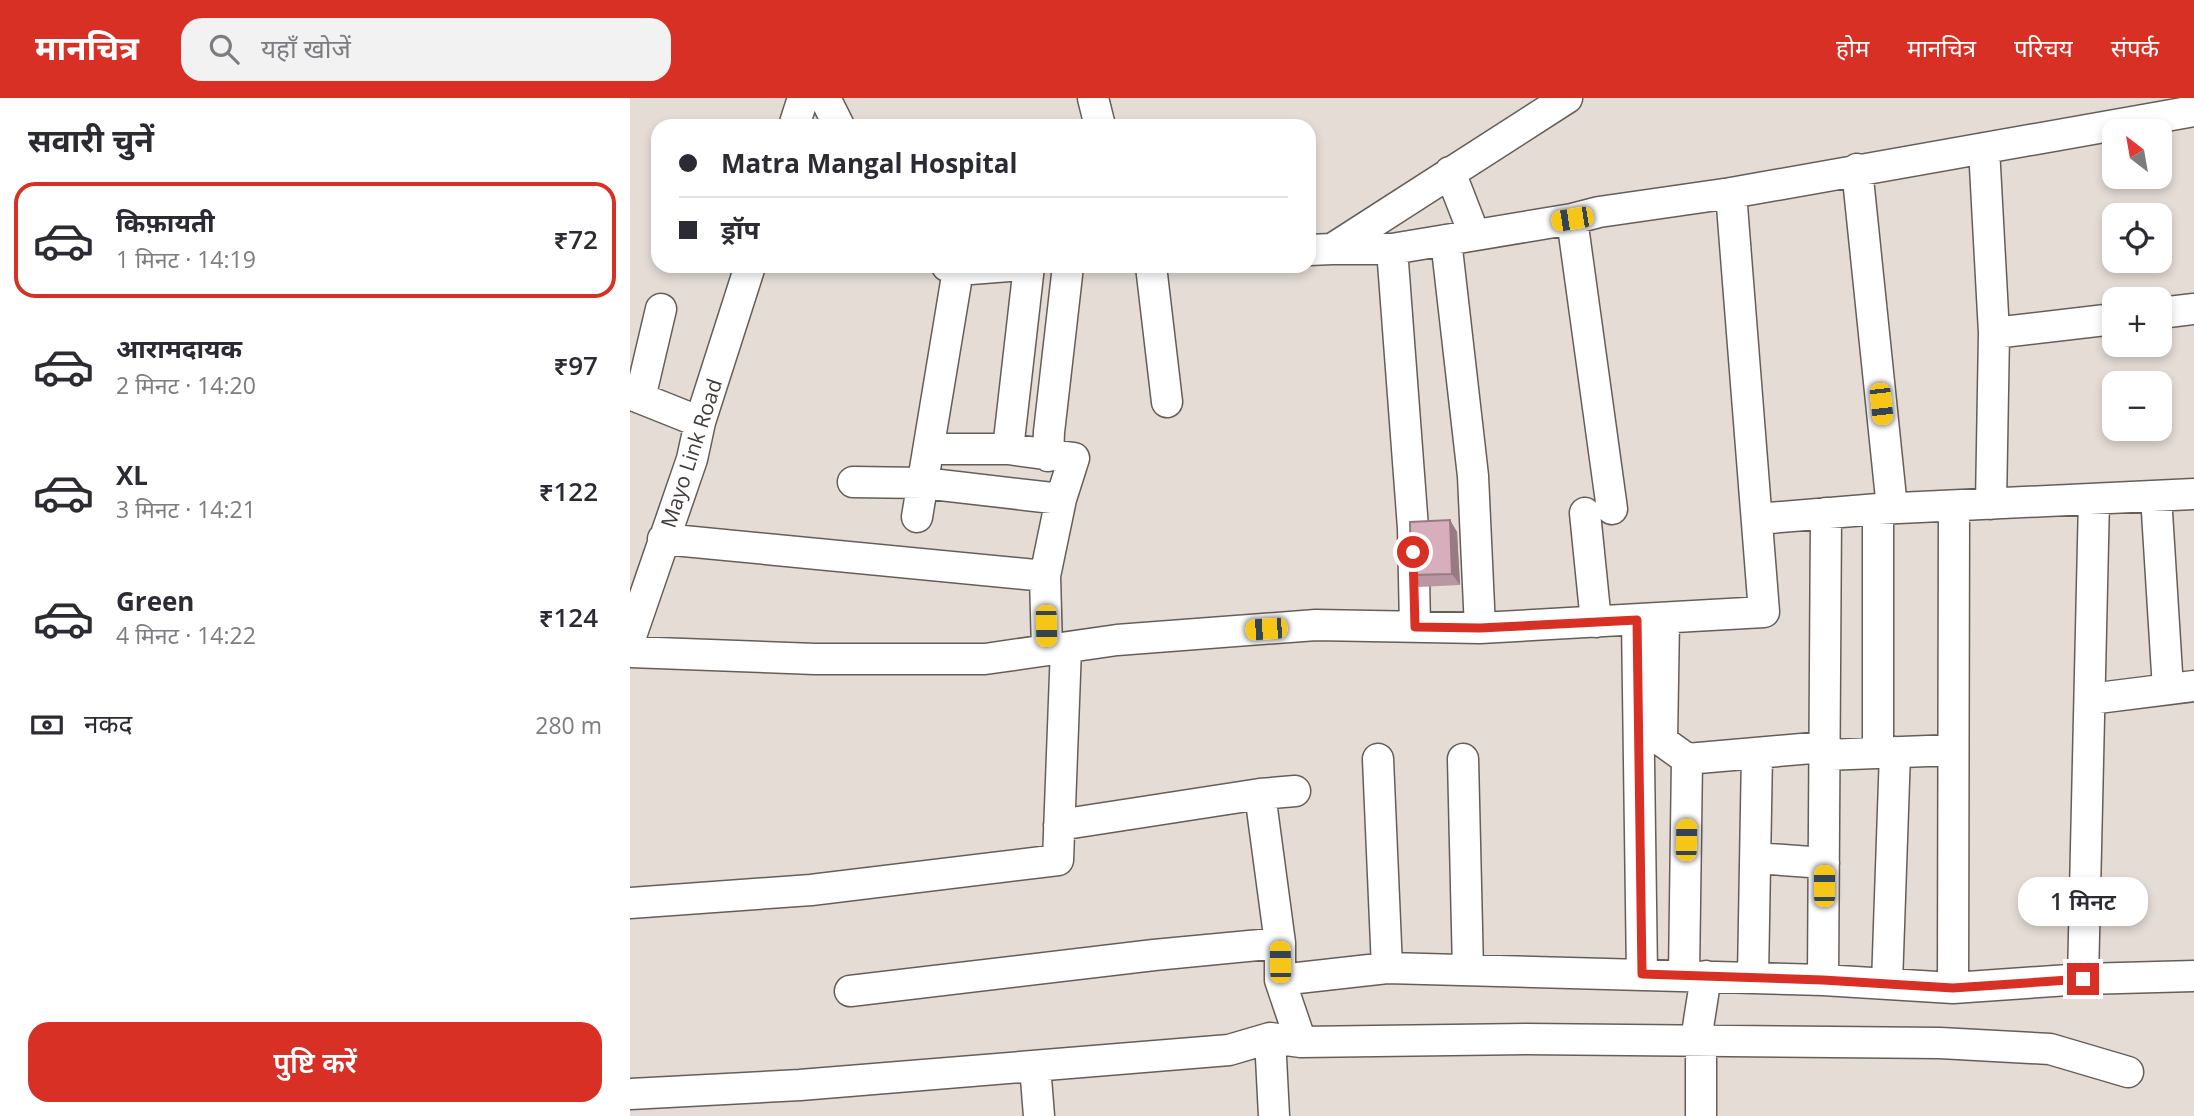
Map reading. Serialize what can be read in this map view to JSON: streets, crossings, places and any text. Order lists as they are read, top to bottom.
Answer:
{
  "streets": {
    "street": ["Mayo Link Road"]
  },
  "north": "top left",
  "page": {
    "header": "मानचित्र",
    "search": "यहाँ खोजें",
    "nav": [
      "होम",
      "मानचित्र",
      "परिचय",
      "संपर्क"
    ],
    "heading": "सवारी चुनें",
    "map_buttons": ["+", "−"],
    "banner": ["Matra Mangal Hospital", "ड्रॉप"],
    "list": [
      {
        "name": "किफ़ायती",
        "note": "1 मिनट · 14:19",
        "value": "₹72"
      },
      {
        "name": "आरामदायक",
        "note": "2 मिनट · 14:20",
        "value": "₹97"
      },
      {
        "name": "XL",
        "note": "3 मिनट · 14:21",
        "value": "₹122"
      },
      {
        "name": "Green",
        "note": "4 मिनट · 14:22",
        "value": "₹124"
      }
    ],
    "pay": ["नकद", "280 m"],
    "bubble": "1 मिनट",
    "buttons": "पुष्टि करें"
  }
}
